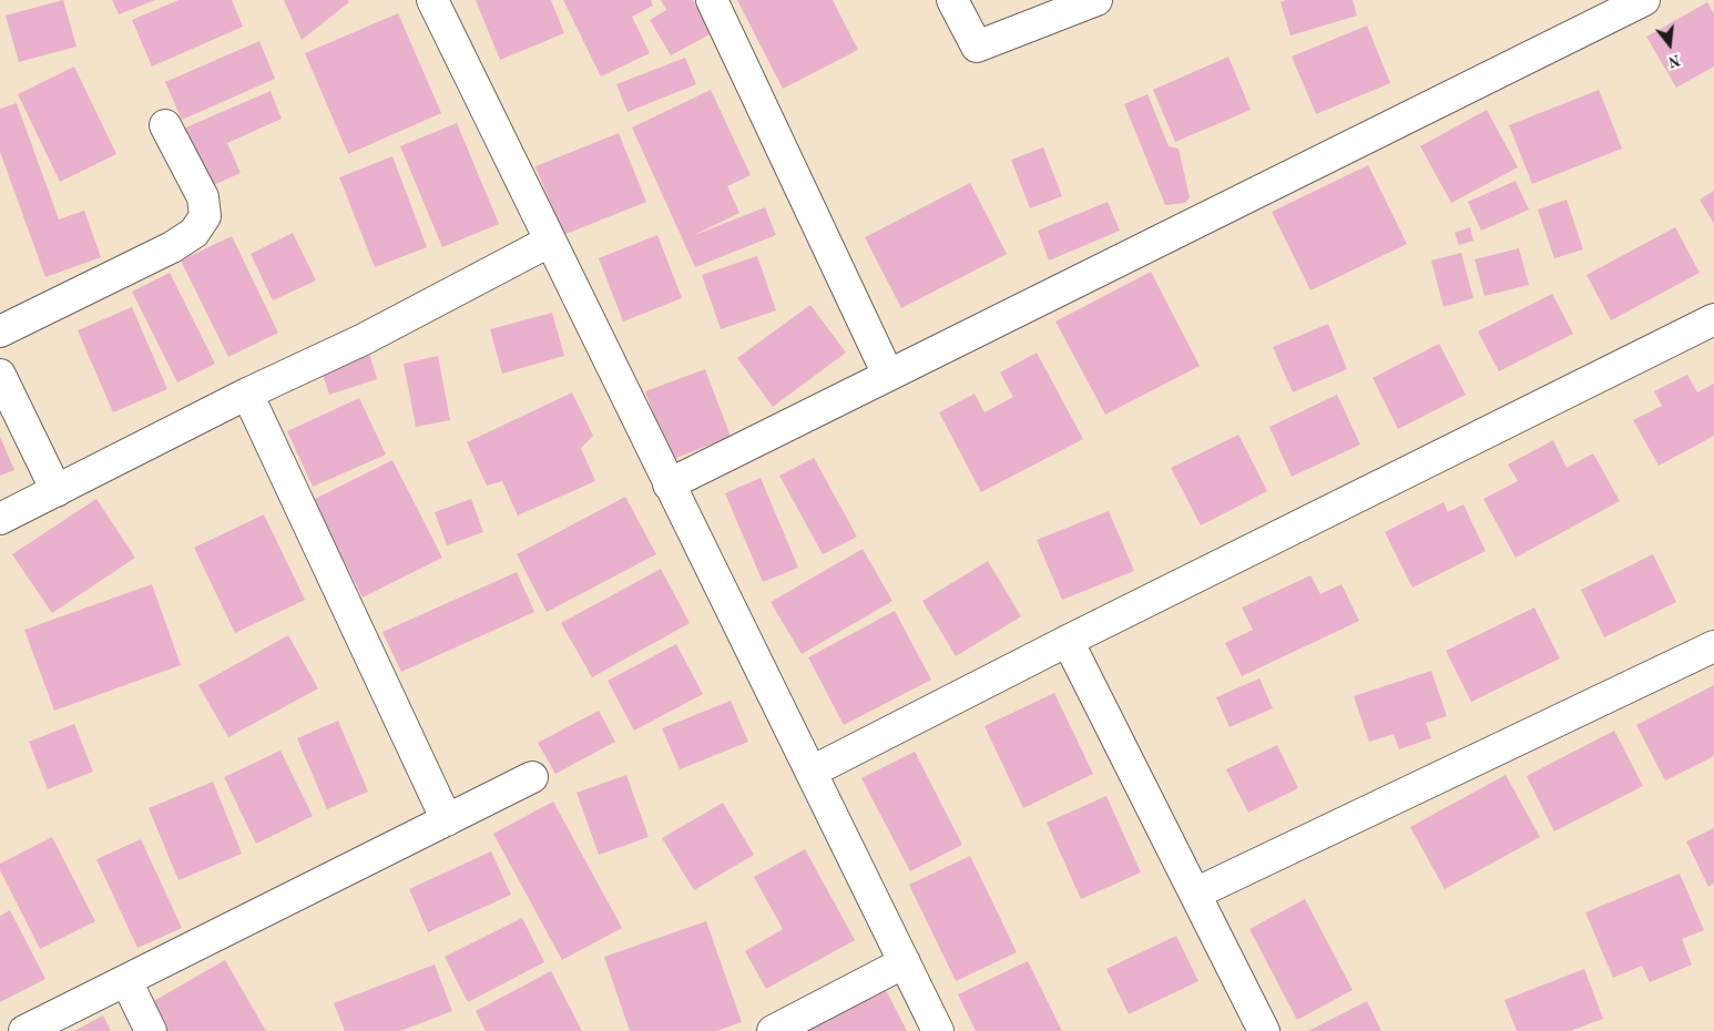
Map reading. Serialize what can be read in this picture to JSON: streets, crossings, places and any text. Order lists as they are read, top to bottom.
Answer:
{
  "north": "bottom"
}
